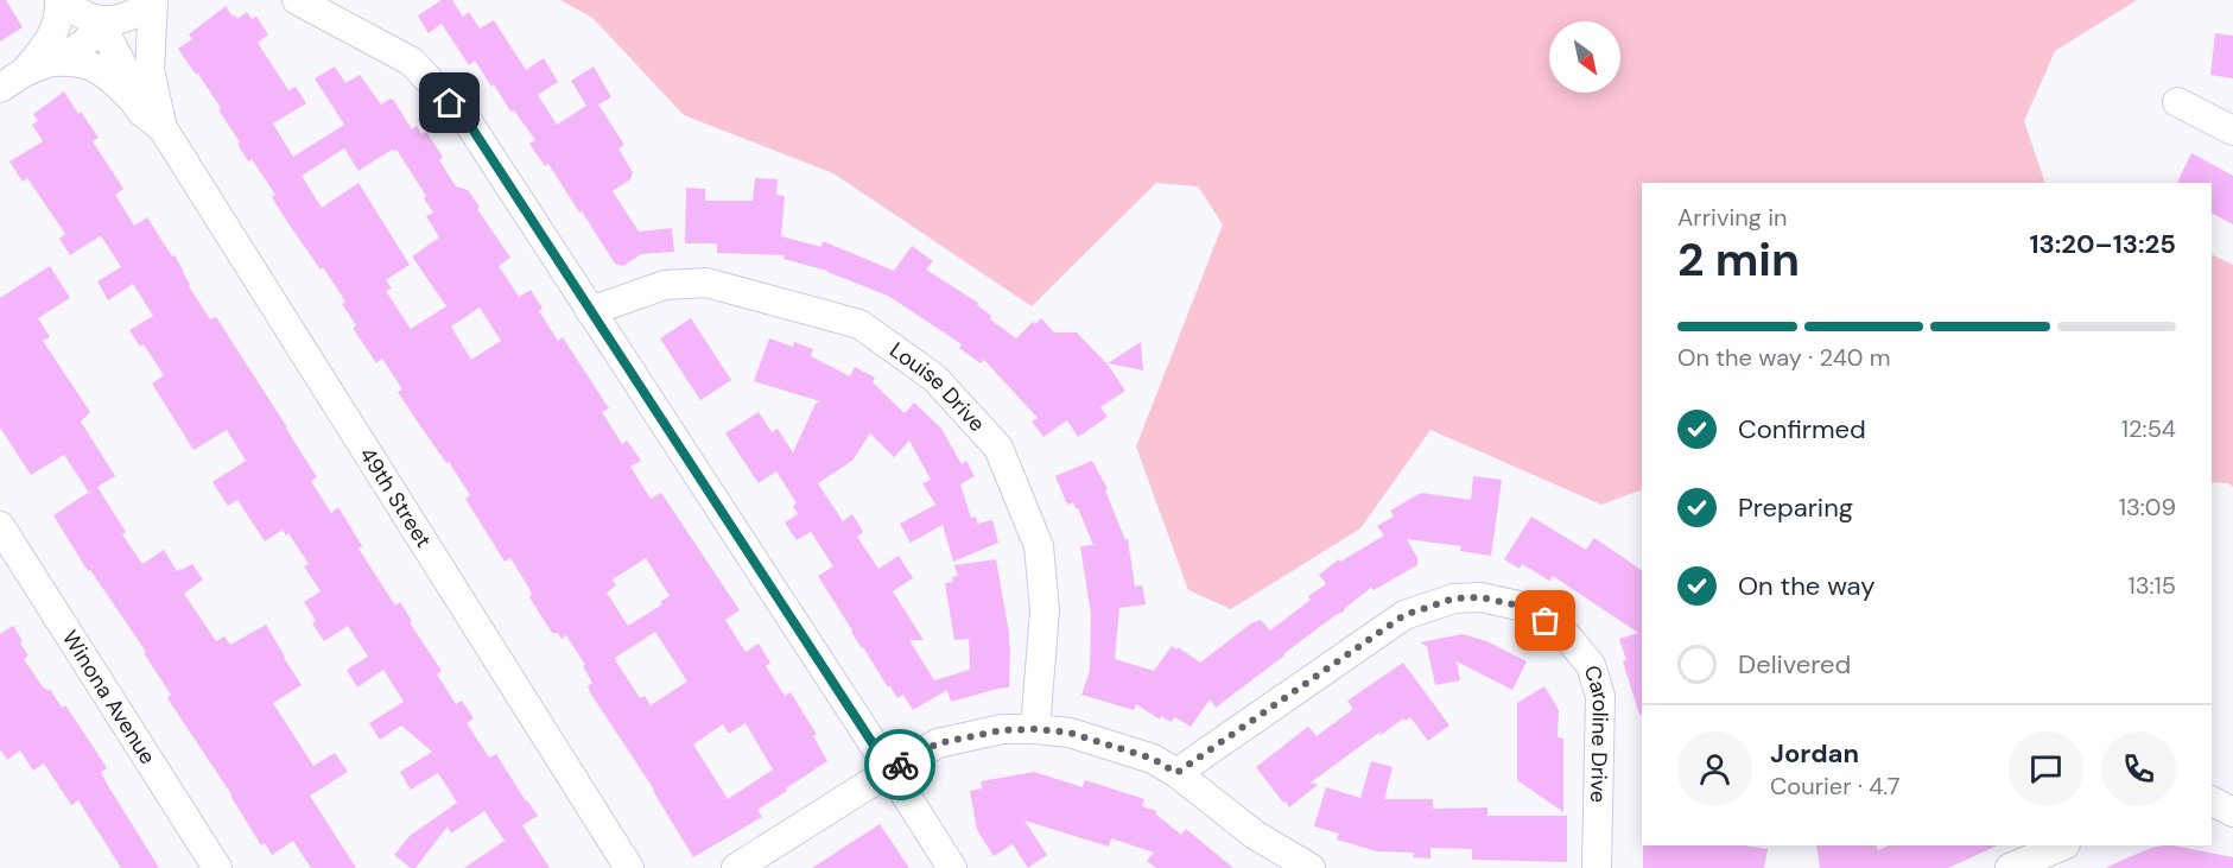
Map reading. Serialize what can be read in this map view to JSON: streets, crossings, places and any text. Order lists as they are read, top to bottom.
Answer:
{
  "streets": {
    "street": [
      "Louise Drive",
      "49th Street",
      "Winona Avenue",
      "Caroline Drive"
    ]
  },
  "north": "bottom right",
  "page": {
    "heading": ["2 min", "Arriving in", "13:20–13:25"],
    "panel": ["Jordan", "Courier · 4.7"],
    "bar": "On the way · 240 m",
    "list": [
      ["Confirmed", "12:54"],
      ["Preparing", "13:09"],
      ["On the way", "13:15"],
      "Delivered"
    ]
  }
}
